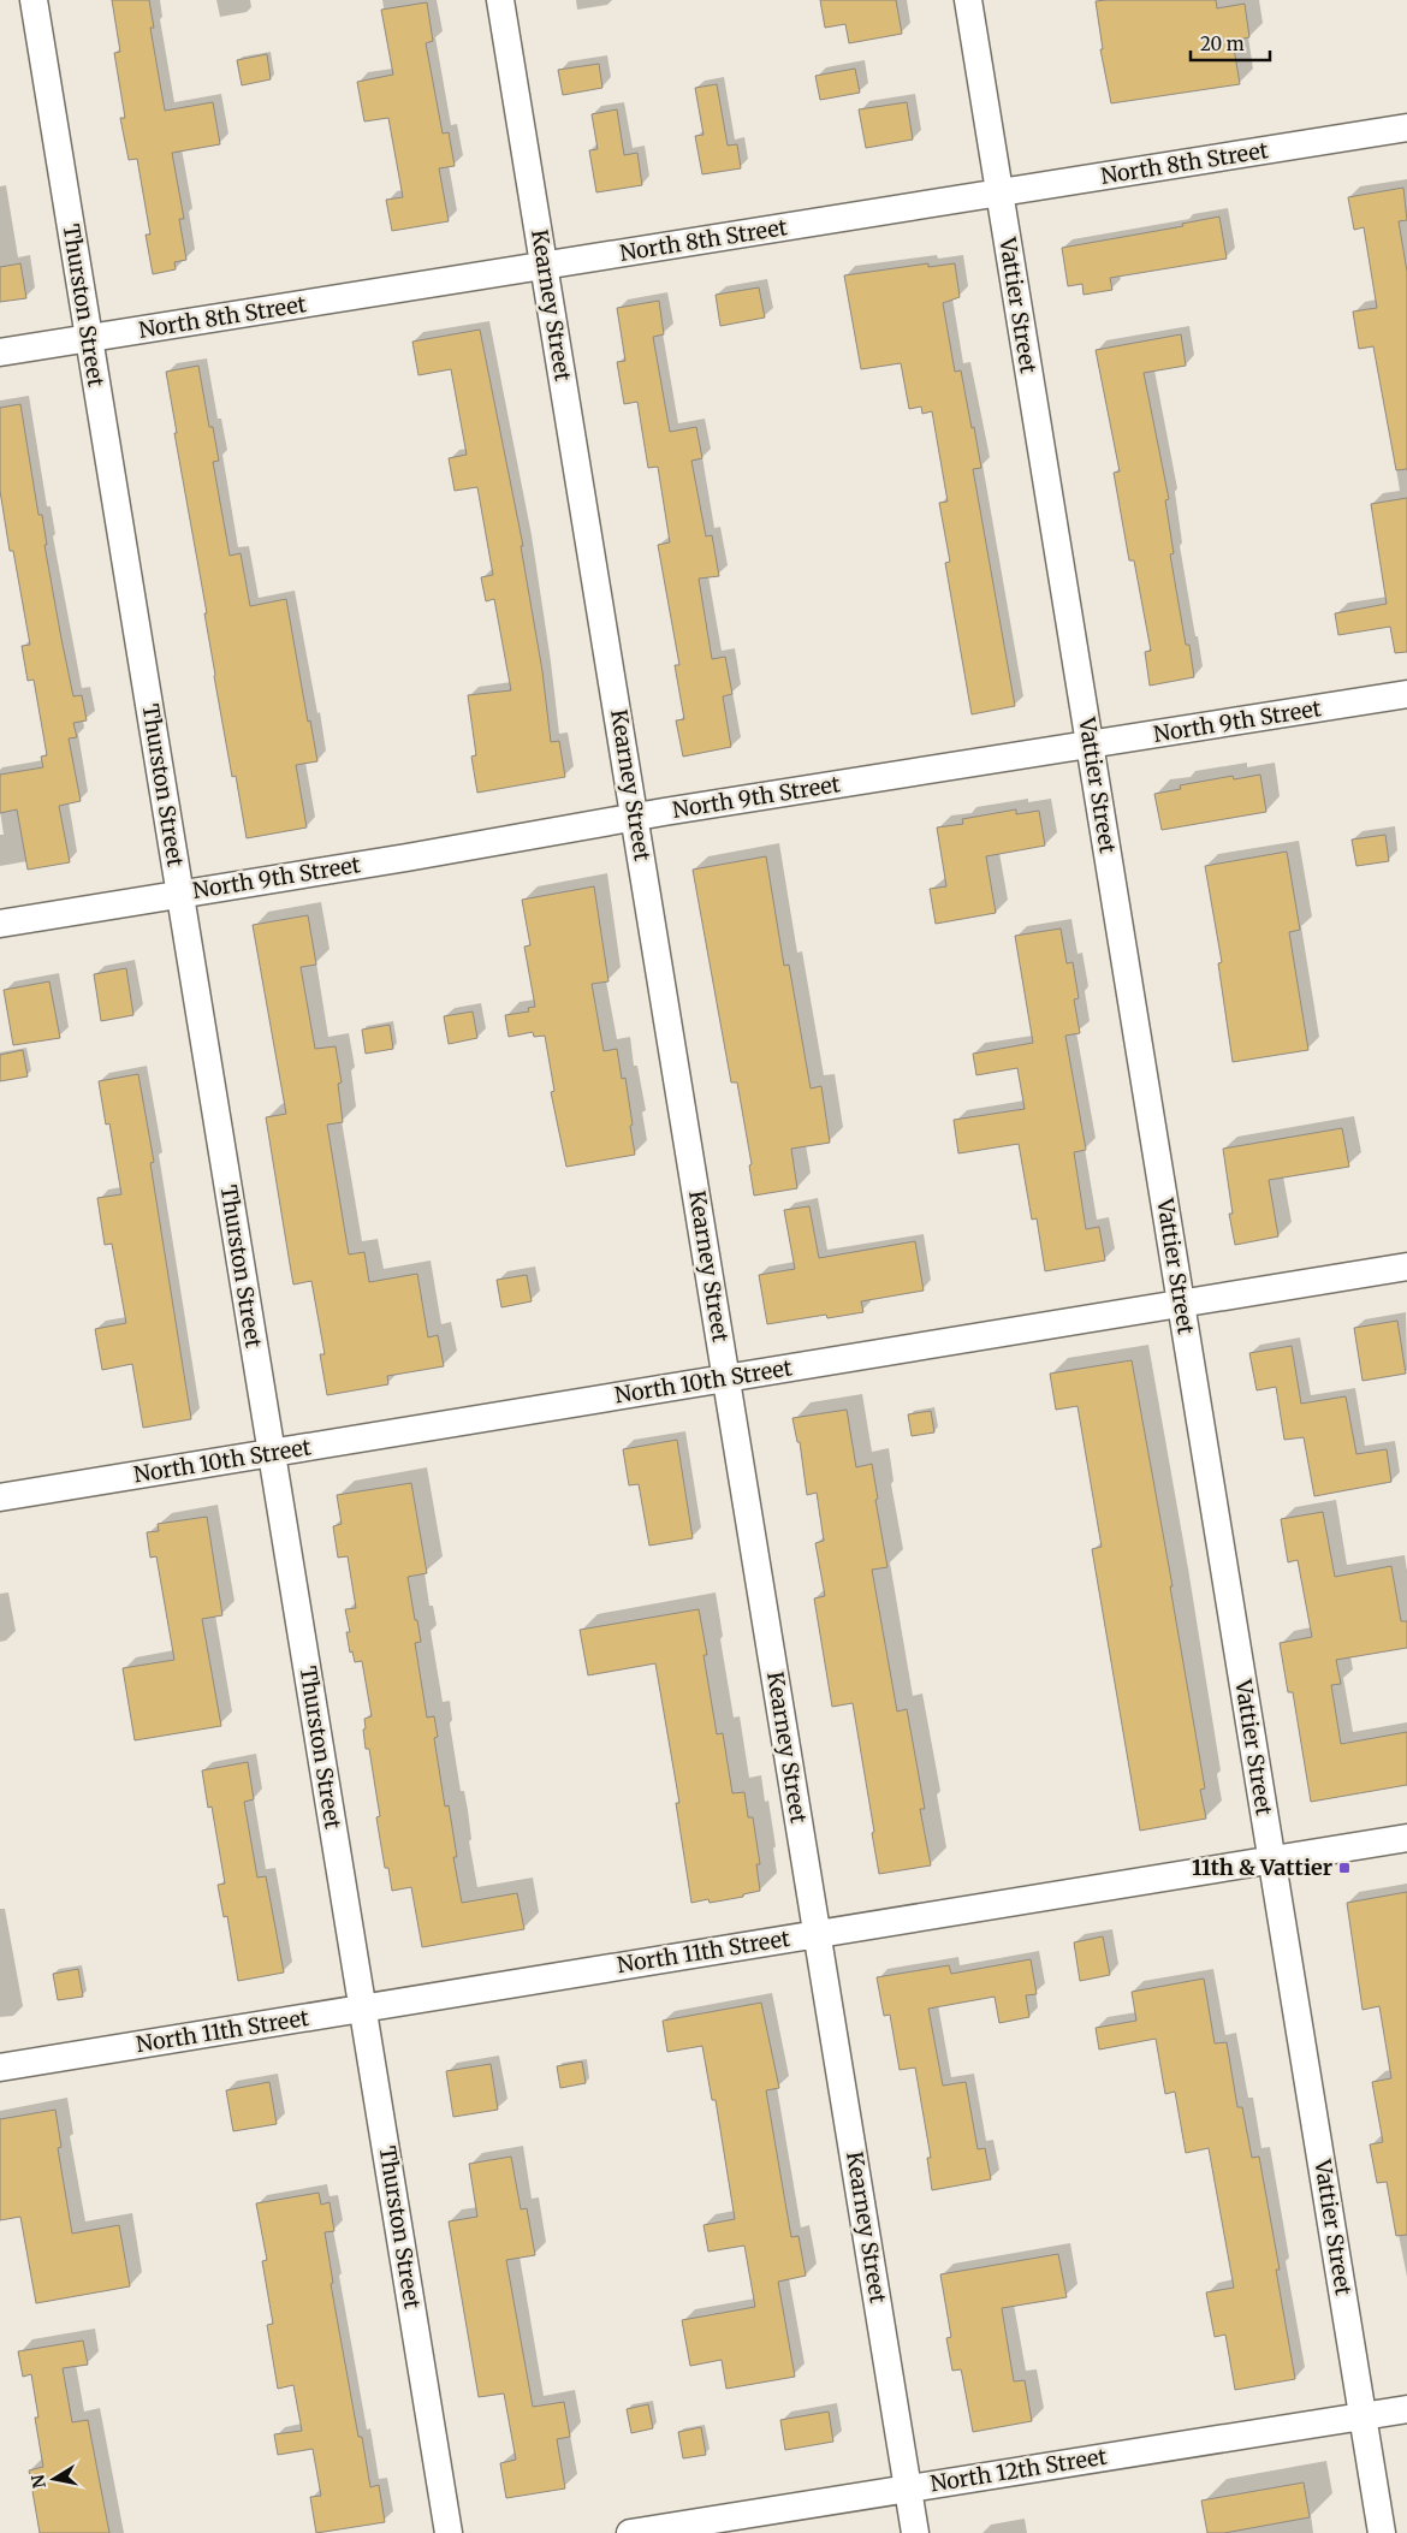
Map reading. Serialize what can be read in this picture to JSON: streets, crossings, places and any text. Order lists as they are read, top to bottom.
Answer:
{
  "streets": {
    "street": [
      "North 8th Street",
      "Thurston Street",
      "Kearney Street",
      "Vattier Street",
      "North 9th Street",
      "North 10th Street",
      "North 11th Street",
      "North 12th Street"
    ]
  },
  "crossings": [
    ["North 8th Street", "Thurston Street"],
    ["North 8th Street", "Kearney Street"],
    ["North 8th Street", "Vattier Street"],
    ["Thurston Street", "North 9th Street"],
    ["Thurston Street", "North 10th Street"],
    ["Thurston Street", "North 11th Street"],
    ["Kearney Street", "North 9th Street"],
    ["Kearney Street", "North 10th Street"],
    ["Kearney Street", "North 11th Street"],
    ["Kearney Street", "North 12th Street"],
    ["Vattier Street", "North 9th Street"],
    ["Vattier Street", "North 10th Street"],
    ["Vattier Street", "North 11th Street"],
    ["Vattier Street", "North 12th Street"]
  ],
  "places": {
    "transit": ["11th & Vattier"]
  },
  "scale_bar": "20 m",
  "north": "left"
}
